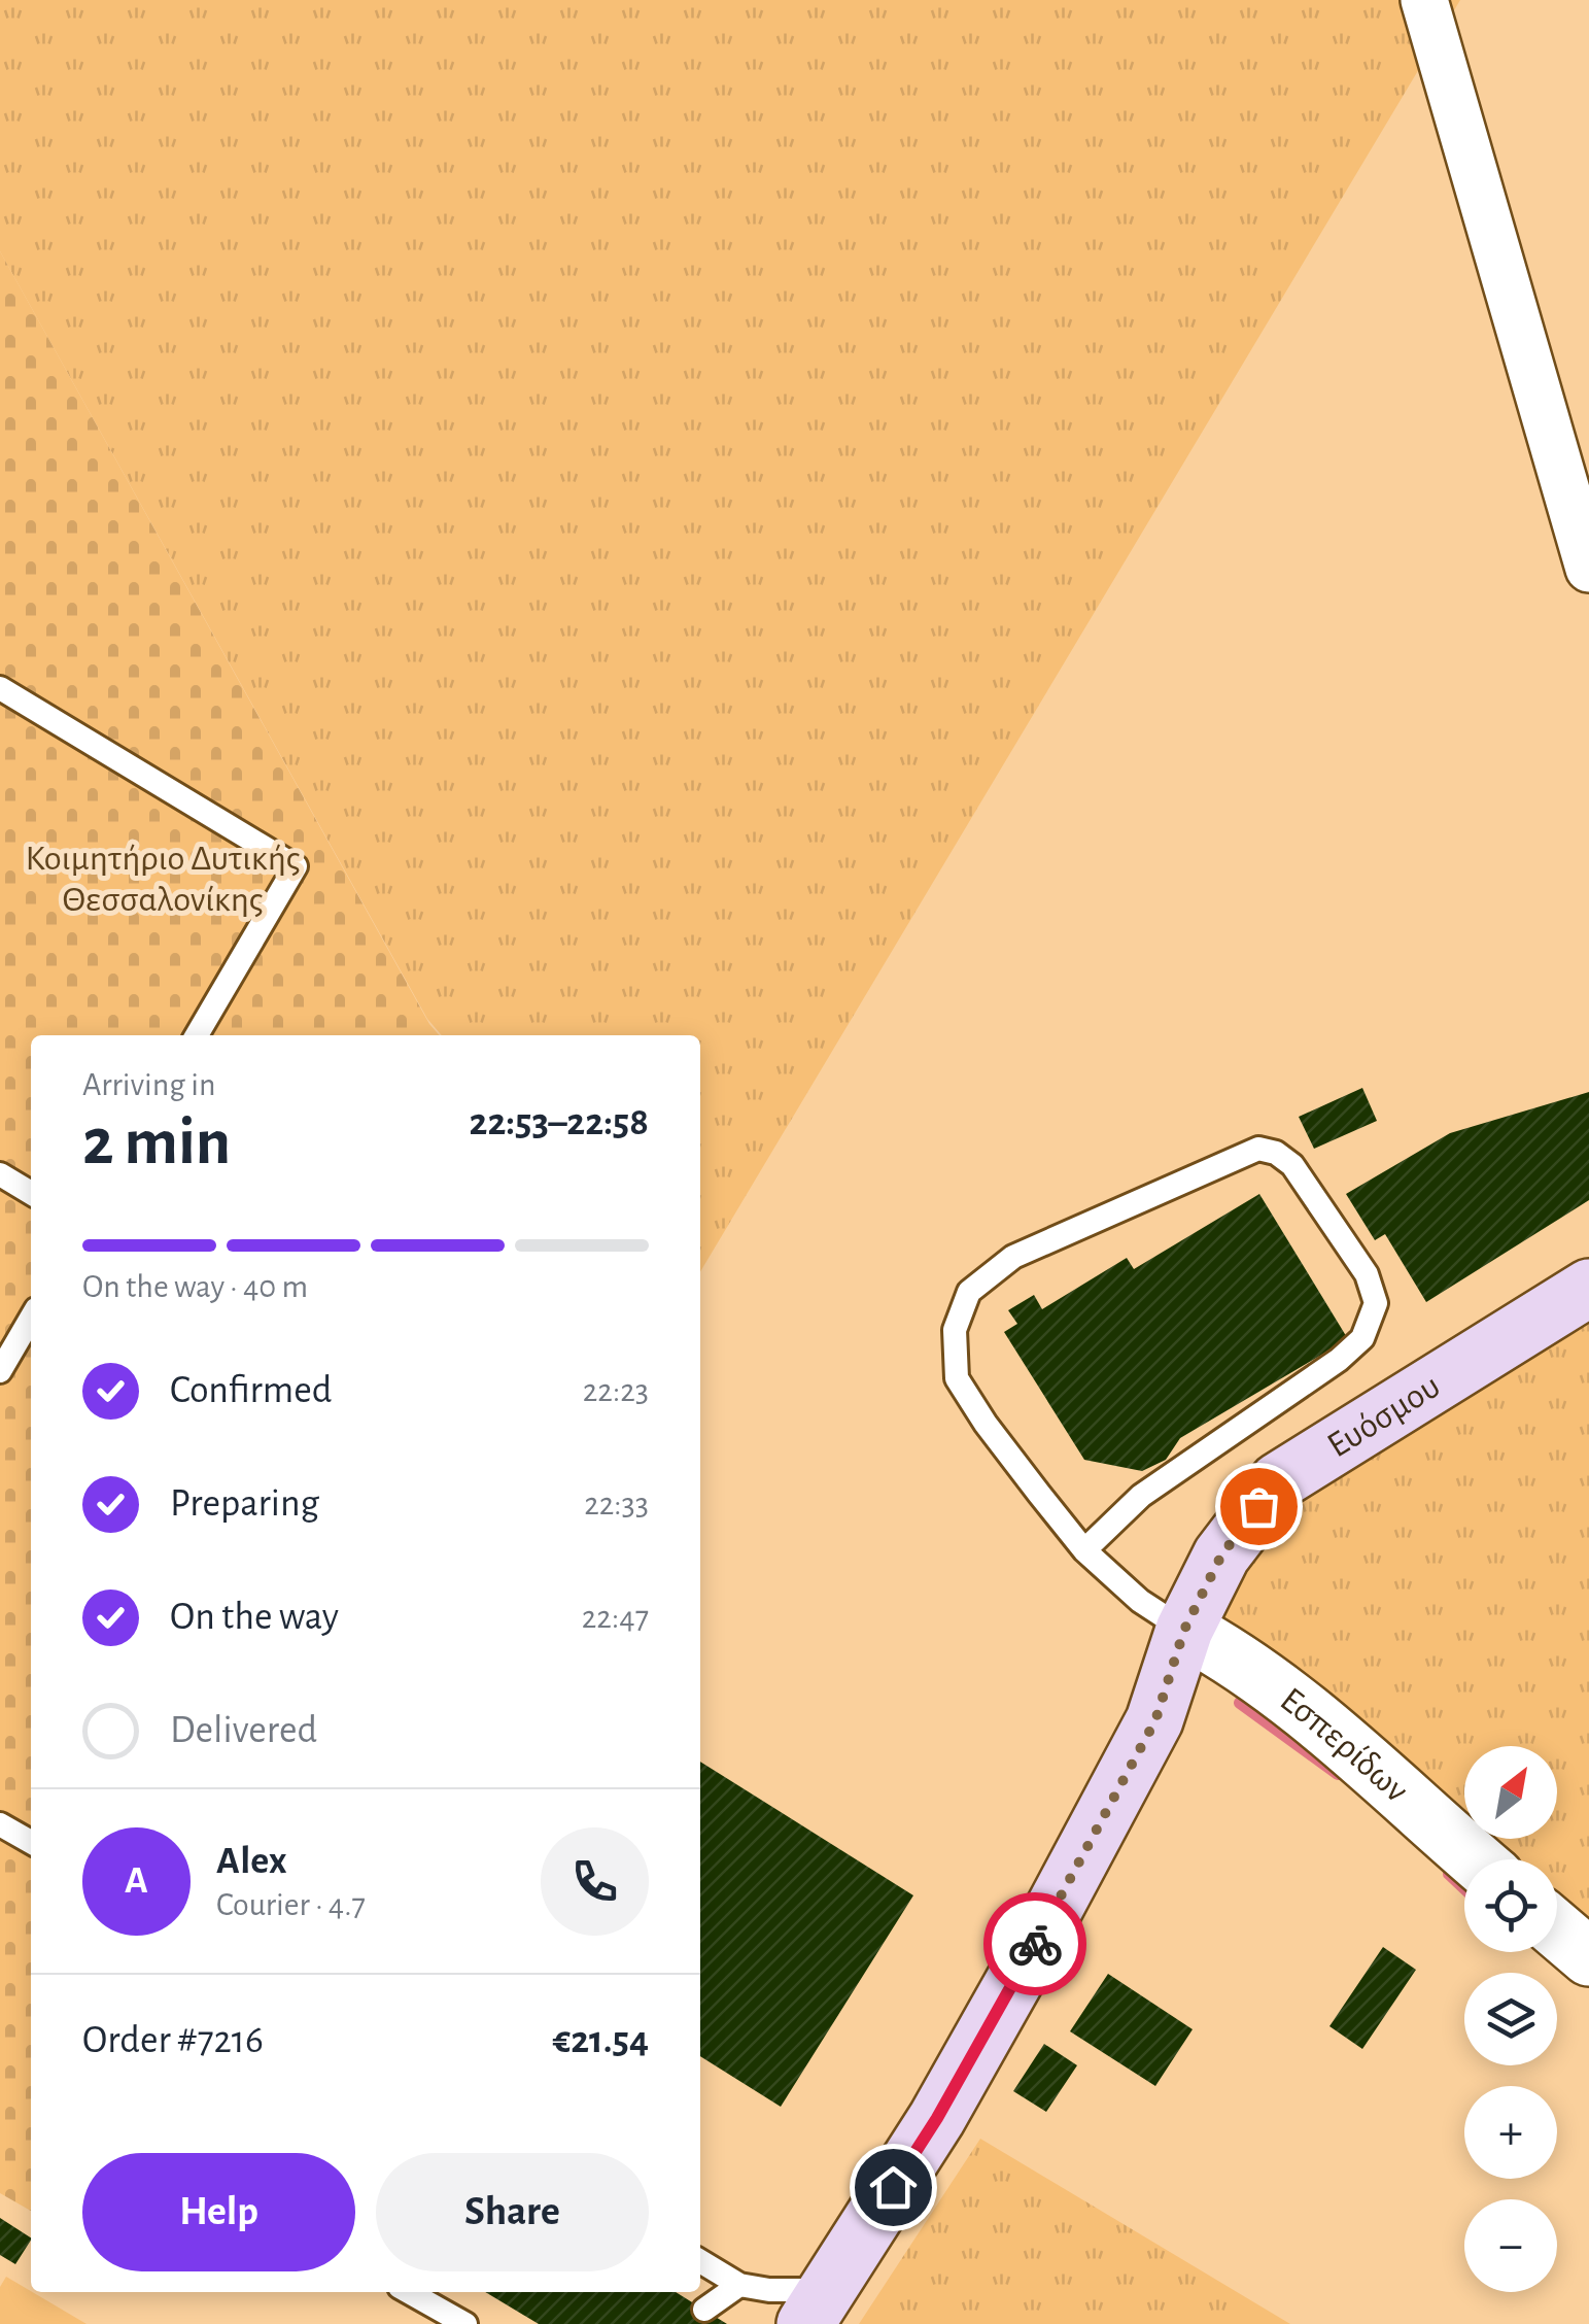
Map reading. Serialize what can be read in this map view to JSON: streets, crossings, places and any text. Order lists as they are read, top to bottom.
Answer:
{
  "streets": {
    "main road": ["Ευόσμου"],
    "street": ["Εσπερίδων"]
  },
  "crossings": [
    ["Ευόσμου", "Εσπερίδων"]
  ],
  "parks": ["Κοιμητήριο Δυτικής Θεσσαλονίκης"],
  "north": "top right",
  "page": {
    "heading": ["2 min", "Arriving in", "22:53–22:58"],
    "panel": [
      "Alex",
      "Courier · 4.7",
      "Order #7216",
      "€21.54"
    ],
    "bar": "On the way · 40 m",
    "list": [
      ["Confirmed", "22:23"],
      ["Preparing", "22:33"],
      ["On the way", "22:47"],
      "Delivered"
    ],
    "map_buttons": ["+", "−"],
    "round": "A",
    "buttons": ["Help", "Share"]
  }
}
